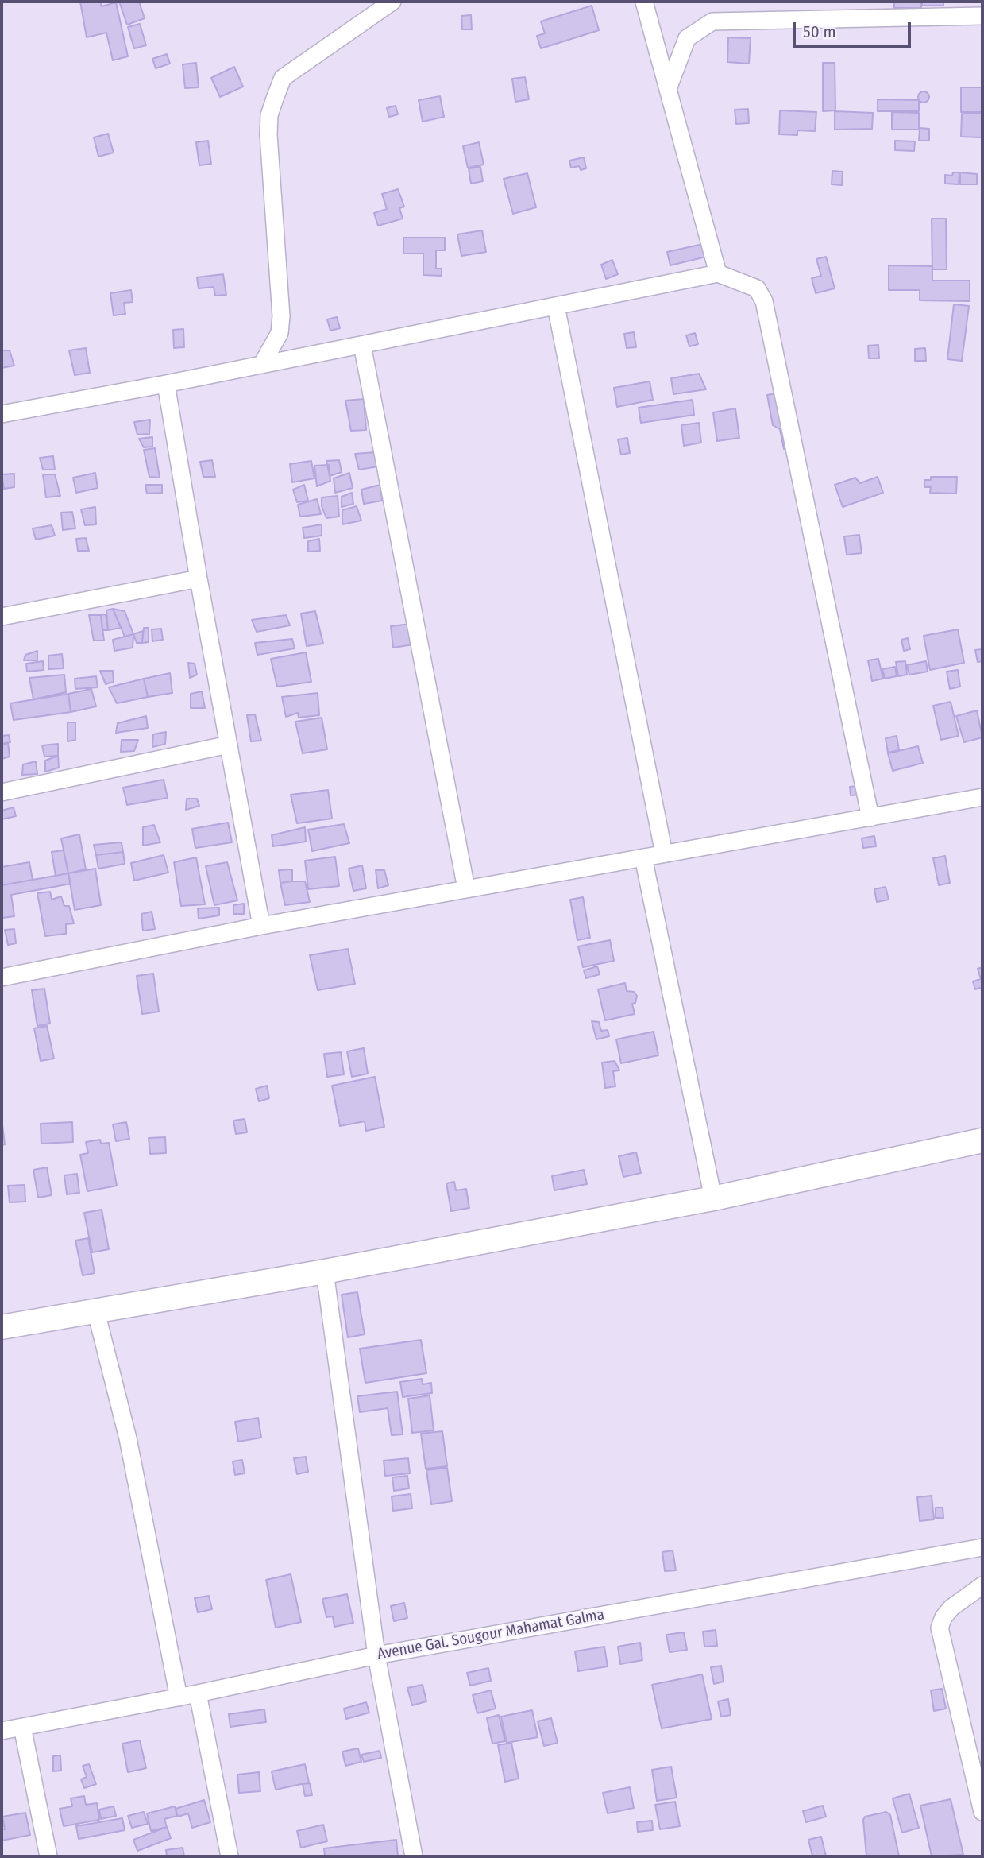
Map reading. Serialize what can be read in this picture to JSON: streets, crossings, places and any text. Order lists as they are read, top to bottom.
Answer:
{
  "streets": {
    "street": ["Avenue Gal. Sougour Mahamat Galma"]
  },
  "scale_bar": "50 m"
}
